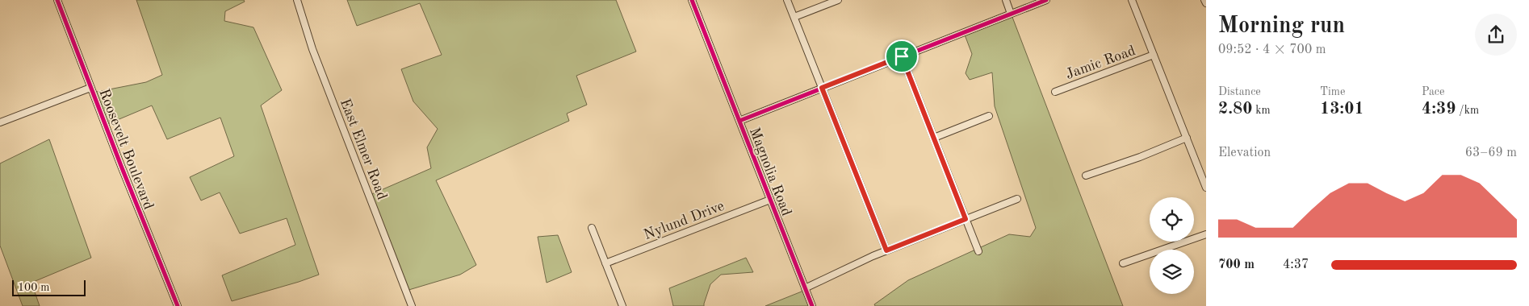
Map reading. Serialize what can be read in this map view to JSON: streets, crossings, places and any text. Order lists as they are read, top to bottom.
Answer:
{
  "streets": {
    "street": [
      "Jamic Road",
      "Roosevelt Boulevard",
      "East Elmer Road",
      "Magnolia Road",
      "Nylund Drive"
    ]
  },
  "crossings": [
    ["Magnolia Road", "Nylund Drive"]
  ],
  "scale_bar": "100 m",
  "page": {
    "heading": ["Morning run", "09:52 · 4 × 700 m"],
    "stats": [
      ["Distance", "2.80 km"],
      ["Time", "13:01"],
      ["Pace", "4:39 /km"]
    ],
    "chart": ["Elevation", "63–69 m"],
    "list": [
      {
        "name": "700 m",
        "note": "4:37"
      }
    ],
    "scale": "100 m"
  }
}
